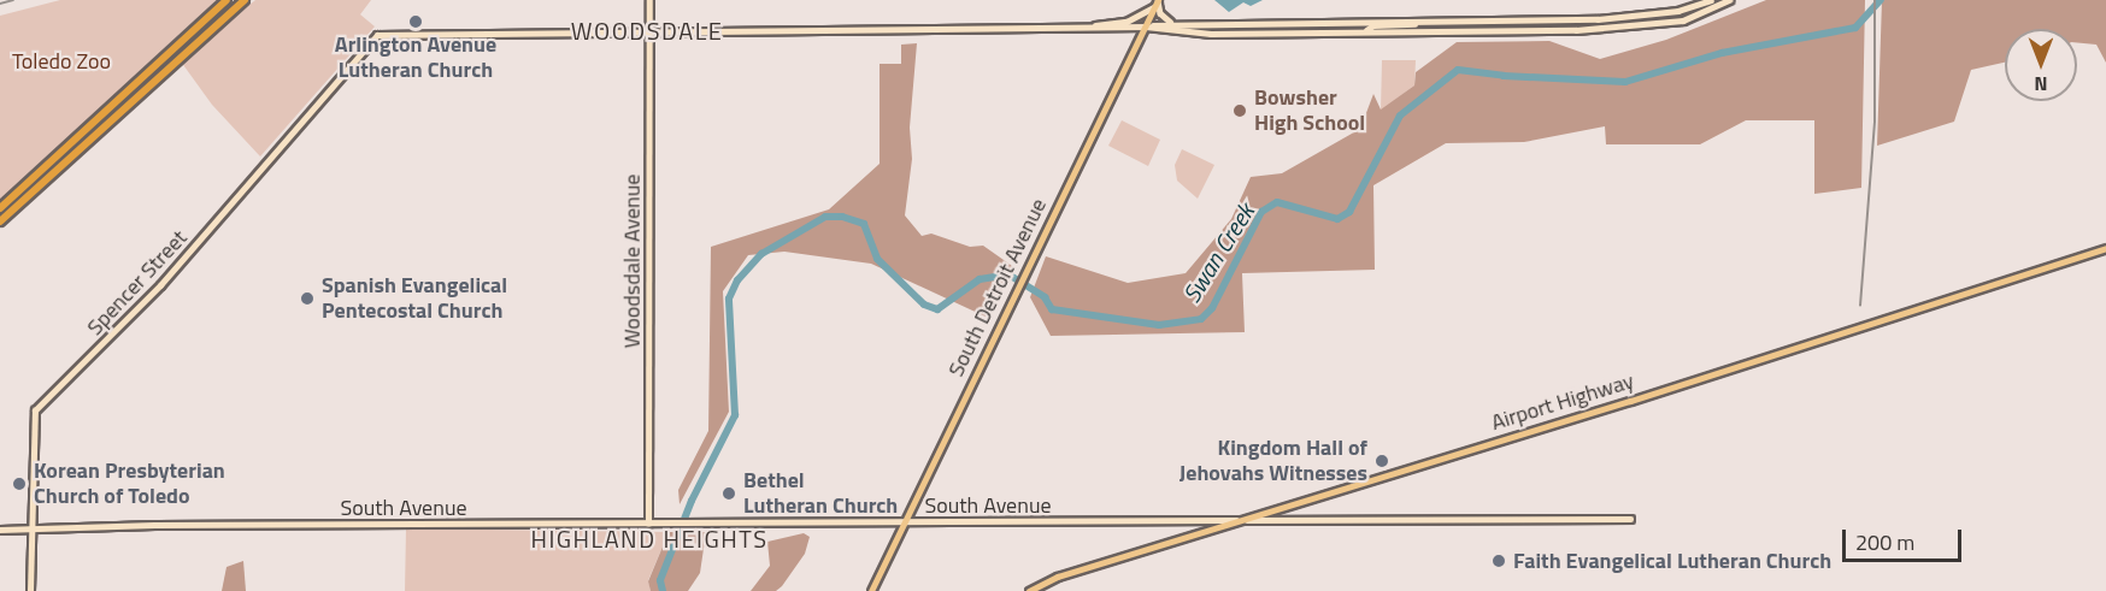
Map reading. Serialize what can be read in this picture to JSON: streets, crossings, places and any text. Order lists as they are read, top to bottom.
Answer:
{
  "streets": {
    "main road": ["South Detroit Avenue", "Airport Highway"],
    "street": ["Woodsdale Avenue", "Spencer Street", "South Avenue"]
  },
  "crossings": [
    ["Woodsdale Avenue", "Spencer Street"],
    ["Woodsdale Avenue", "South Avenue"],
    ["Spencer Street", "South Avenue"],
    ["South Detroit Avenue", "South Avenue"],
    ["Airport Highway", "South Avenue"]
  ],
  "districts": ["WOODSDALE", "HIGHLAND HEIGHTS"],
  "water": ["Swan Creek"],
  "parks": ["Toledo Zoo"],
  "places": [
    "Arlington Avenue Lutheran Church",
    "Bowsher High School",
    "Spanish Evangelical Pentecostal Church",
    "Kingdom Hall of Jehovahs Witnesses",
    "Korean Presbyterian Church of Toledo",
    "Bethel Lutheran Church",
    "Faith Evangelical Lutheran Church"
  ],
  "scale_bar": "200 m",
  "north": "bottom"
}
